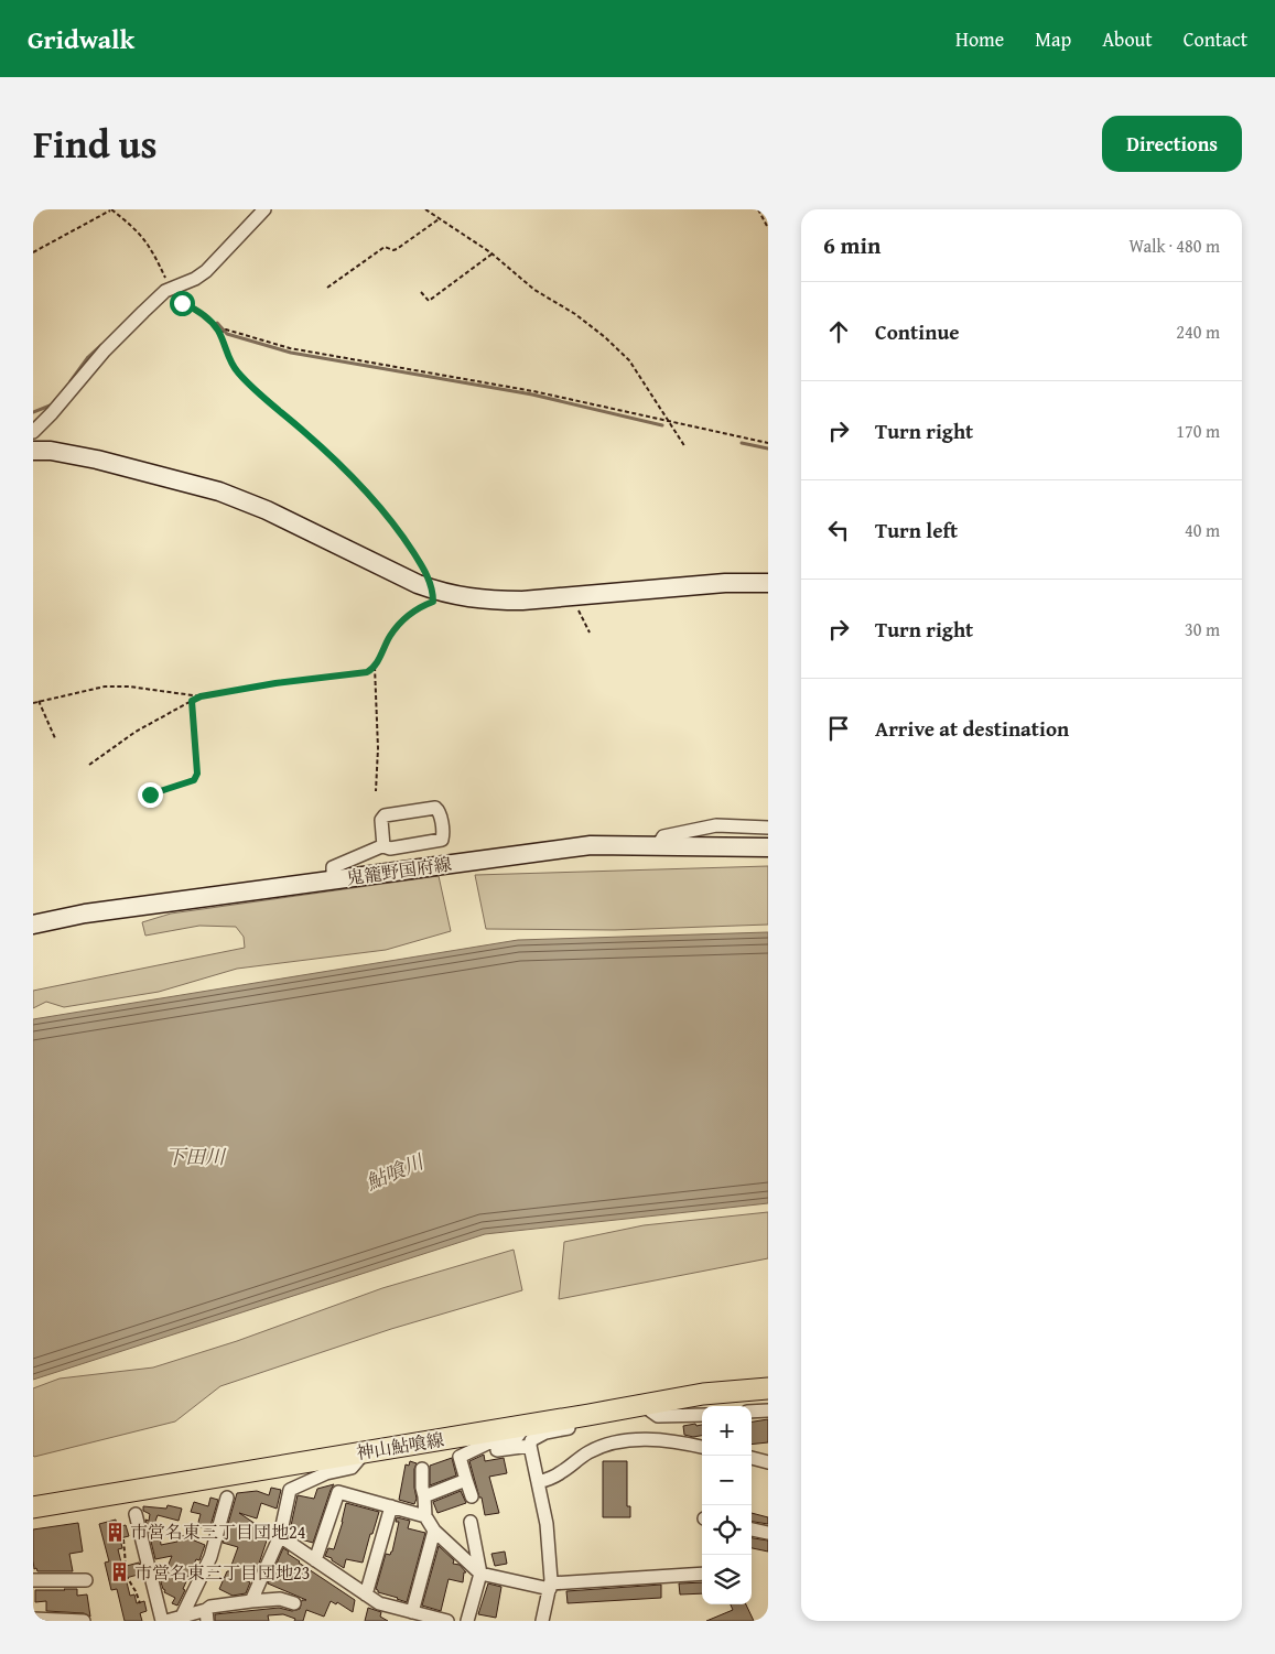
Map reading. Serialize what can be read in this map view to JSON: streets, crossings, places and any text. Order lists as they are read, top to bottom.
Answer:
{
  "streets": {
    "main road": ["神山鮎喰線"],
    "street": ["鬼籠野国府線"]
  },
  "water": ["下田川", "鮎喰川"],
  "places": {
    "building": ["市営名東三丁目団地24", "市営名東三丁目団地23"]
  },
  "page": {
    "header": "Gridwalk",
    "nav": [
      "Home",
      "Map",
      "About",
      "Contact"
    ],
    "title": "Find us",
    "buttons": "Directions",
    "heading": ["6 min", "Walk · 480 m"],
    "list": [
      ["Continue", "240 m"],
      ["Turn right", "170 m"],
      ["Turn left", "40 m"],
      ["Turn right", "30 m"],
      "Arrive at destination"
    ],
    "map_buttons": ["+", "−"]
  }
}
